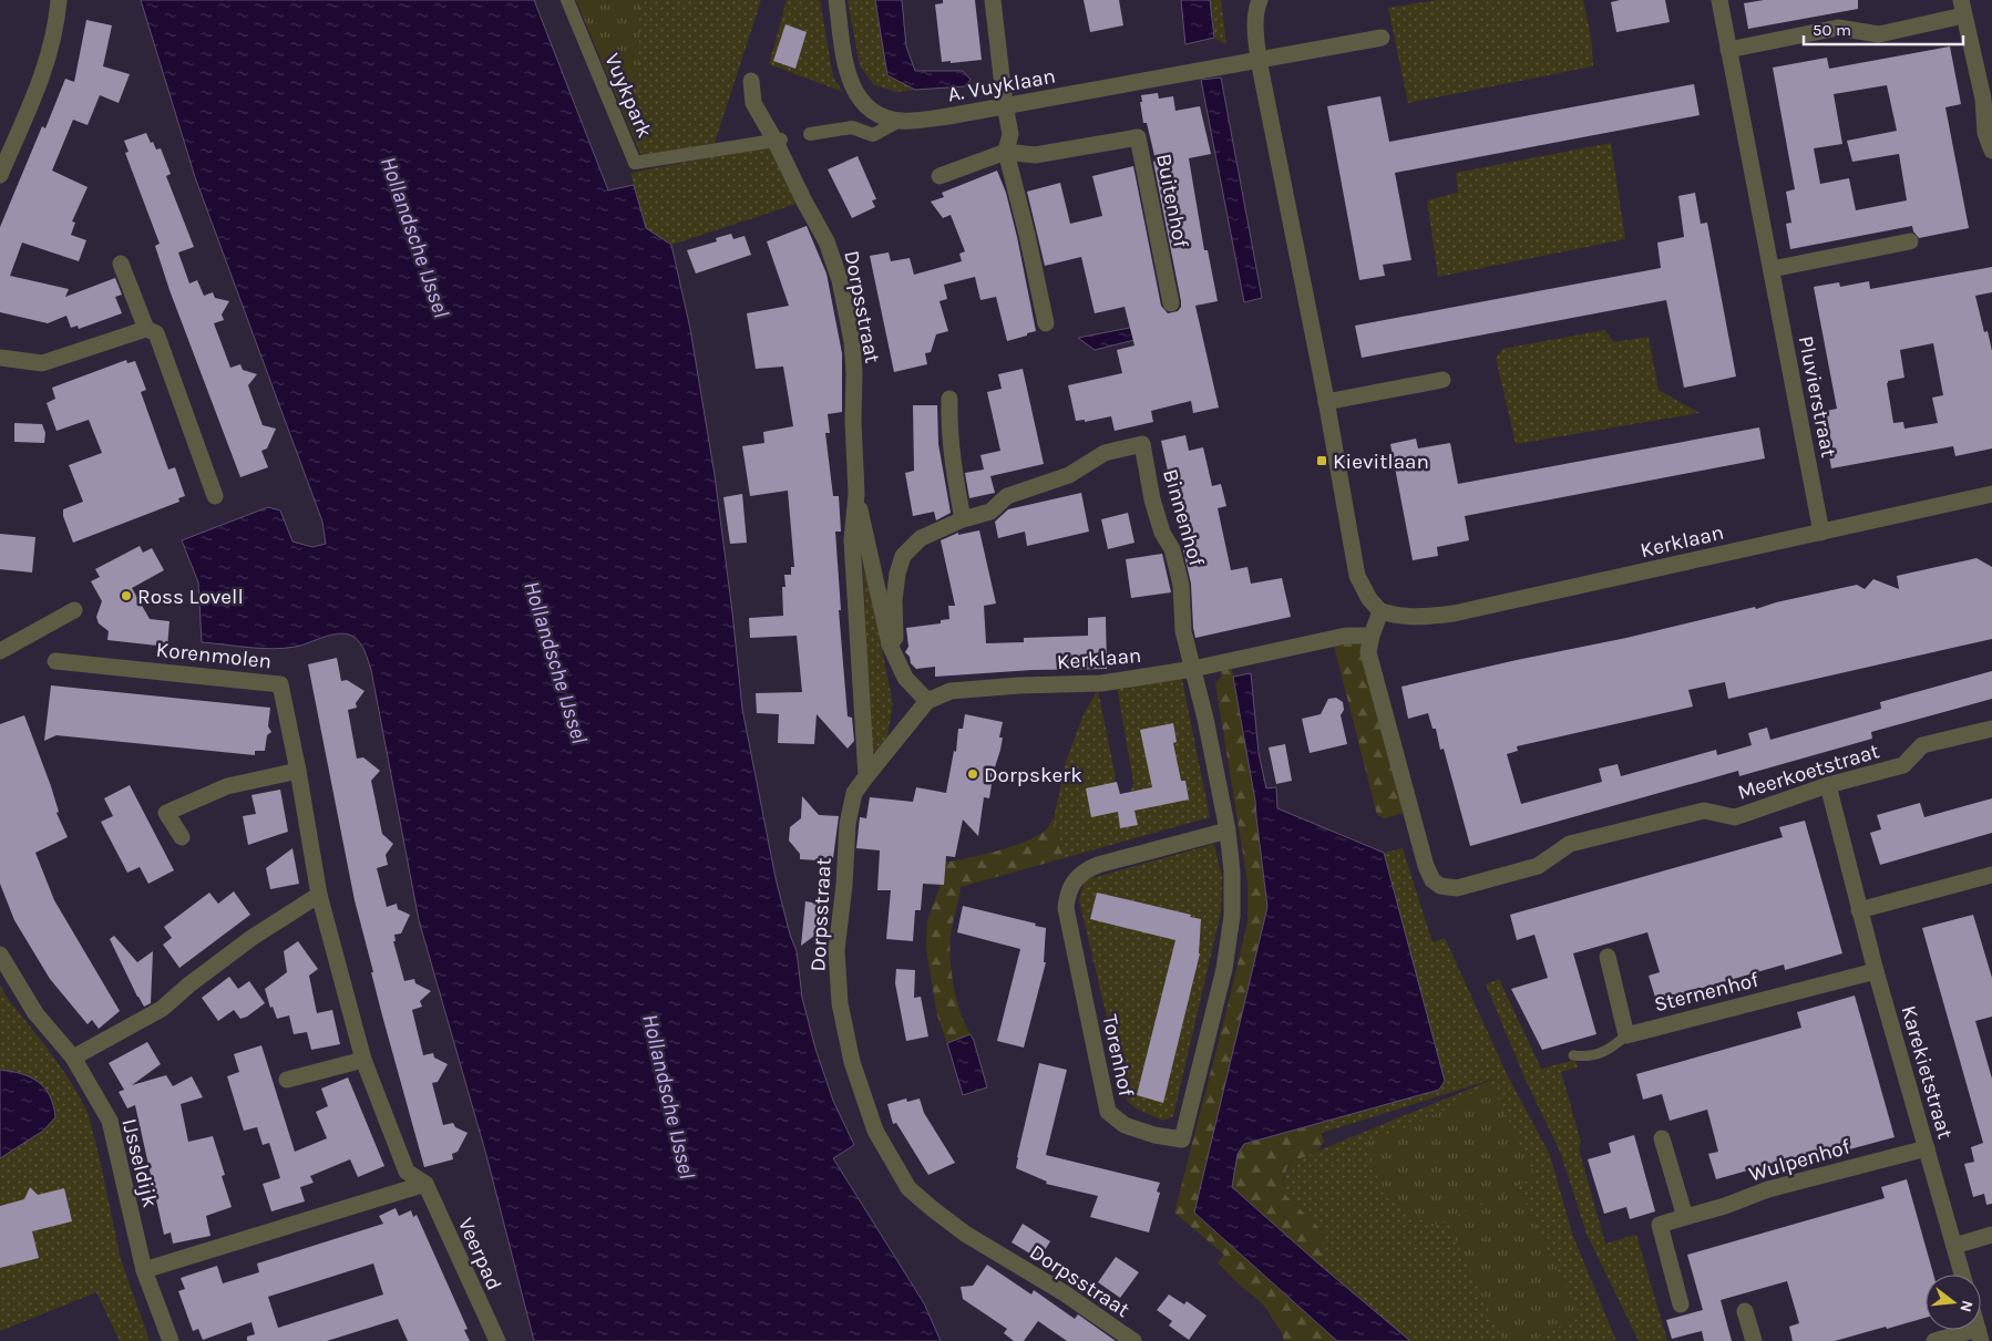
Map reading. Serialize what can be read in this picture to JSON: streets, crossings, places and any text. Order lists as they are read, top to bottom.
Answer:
{
  "streets": {
    "street": [
      "A. Vuyklaan",
      "Vuykpark",
      "Buitenhof",
      "Dorpsstraat",
      "Pluvierstraat",
      "Binnenhof",
      "Kerklaan",
      "Korenmolen",
      "Meerkoetstraat",
      "Sternenhof",
      "Torenhof",
      "Karekietstraat",
      "Wulpenhof",
      "IJsseldijk",
      "Veerpad"
    ]
  },
  "crossings": [
    ["Vuykpark", "Dorpsstraat"],
    ["Dorpsstraat", "Binnenhof"],
    ["Dorpsstraat", "Kerklaan"],
    ["Pluvierstraat", "Kerklaan"],
    ["Binnenhof", "Kerklaan"],
    ["Binnenhof", "Torenhof"],
    ["Kerklaan", "Meerkoetstraat"],
    ["Kerklaan", "Torenhof"],
    ["Meerkoetstraat", "Karekietstraat"],
    ["Sternenhof", "Karekietstraat"],
    ["Karekietstraat", "Wulpenhof"]
  ],
  "water": ["Hollandsche IJssel"],
  "places": {
    "transit": ["Kievitlaan"],
    "other": ["Ross Lovell", "Dorpskerk"]
  },
  "scale_bar": "50 m",
  "north": "right"
}
